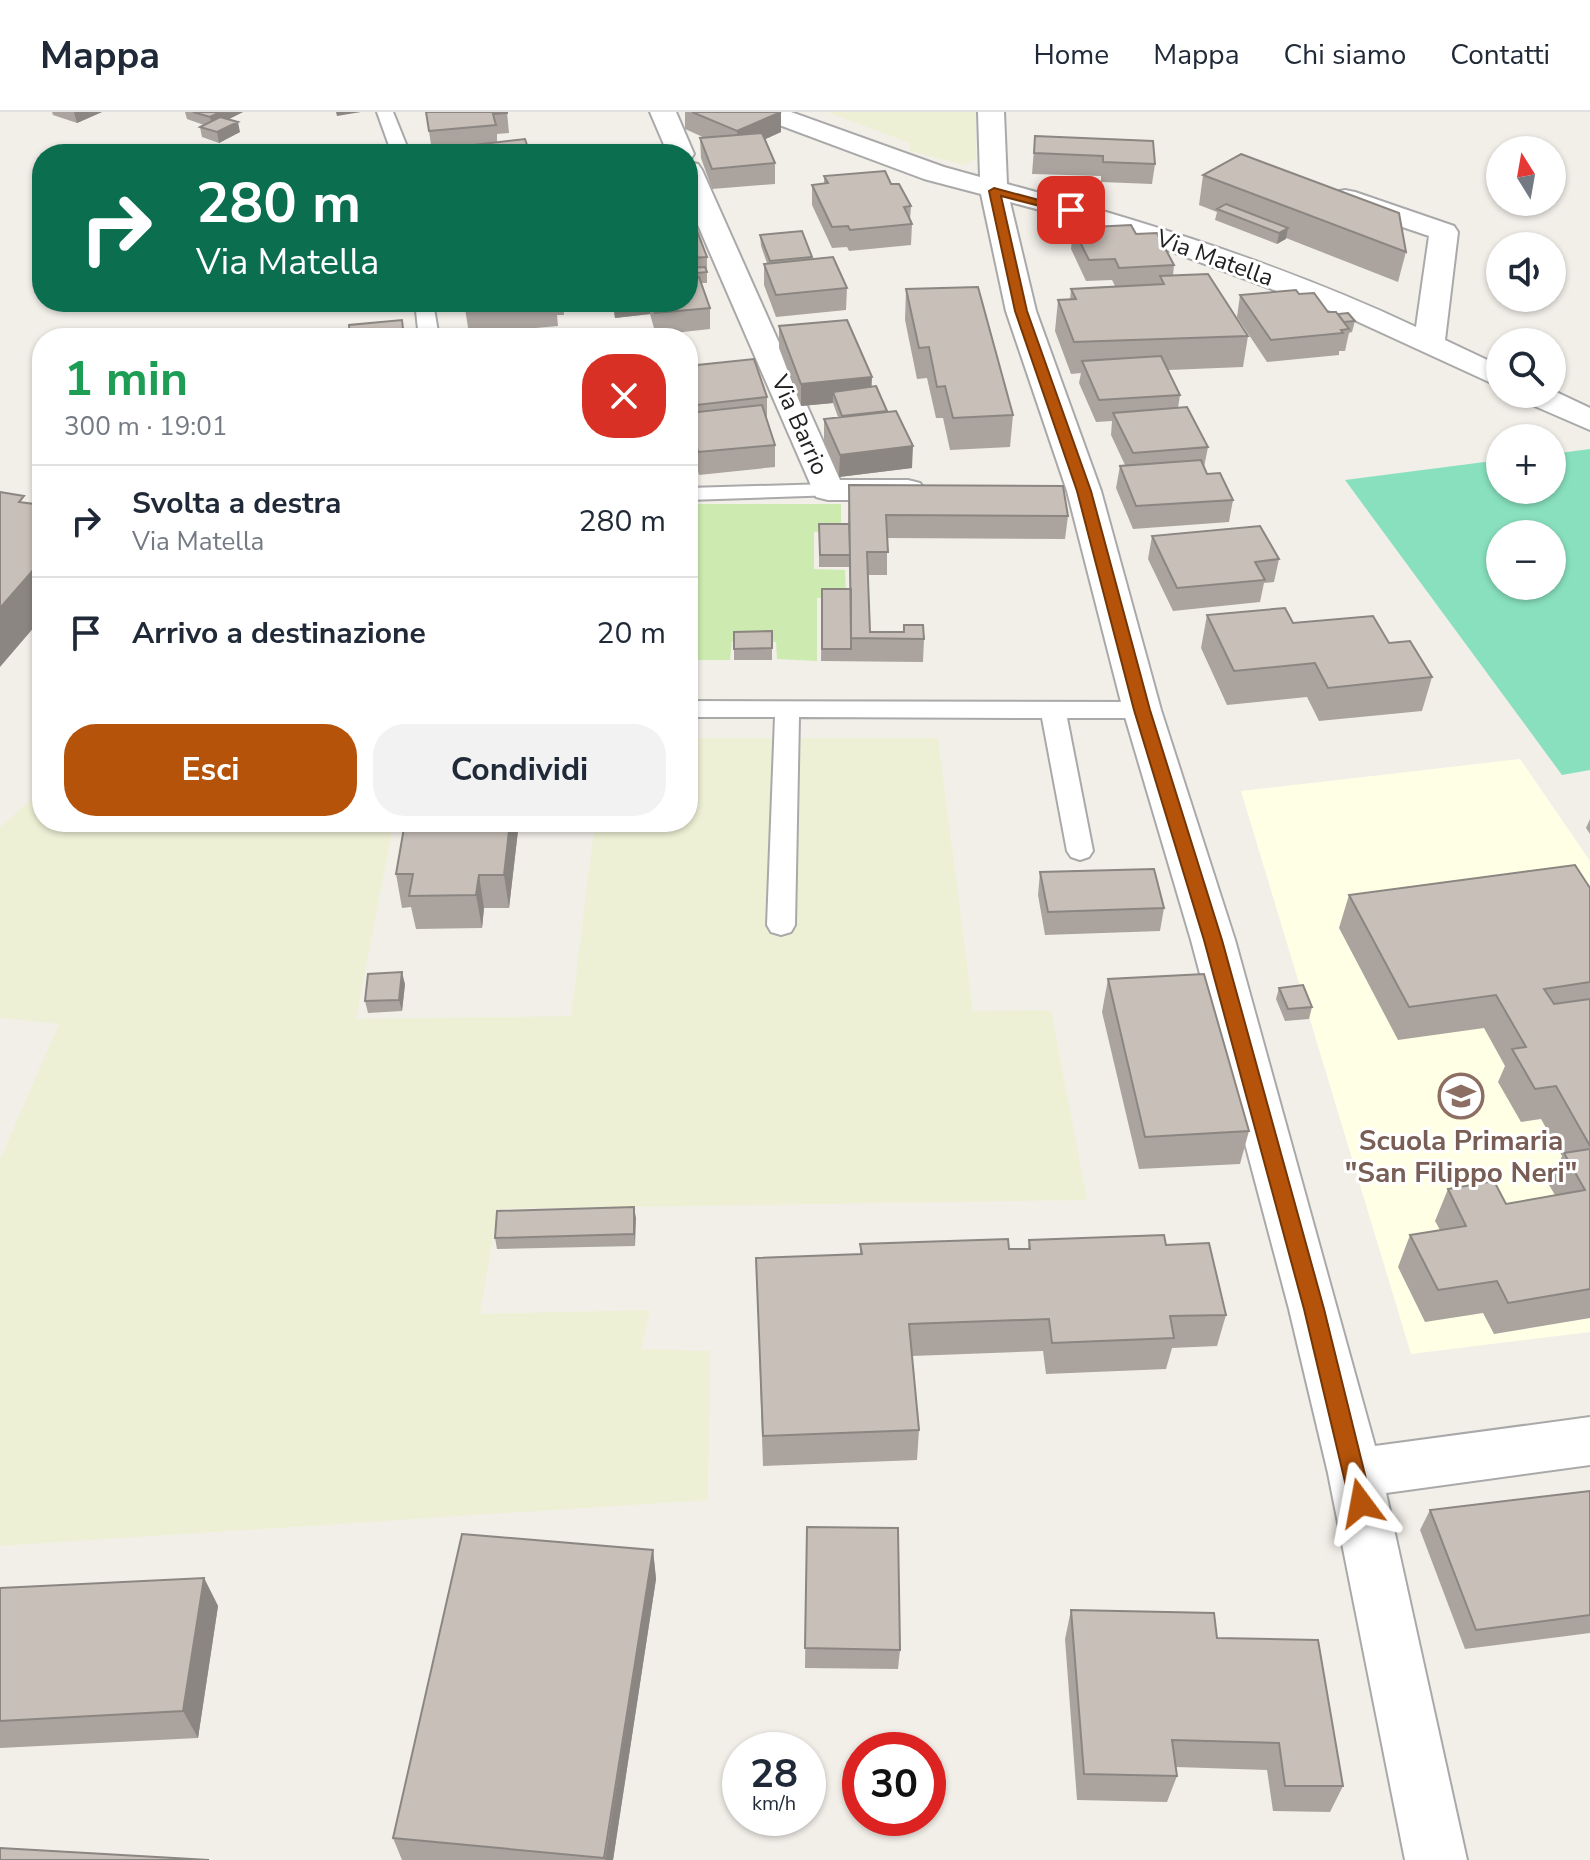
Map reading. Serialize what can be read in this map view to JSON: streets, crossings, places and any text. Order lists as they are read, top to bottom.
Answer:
{
  "streets": {
    "street": ["Via Matella", "Via Barrio"]
  },
  "places": {
    "school or university": ["Scuola Primaria \"San Filippo Neri\""]
  },
  "north": "top",
  "page": {
    "header": "Mappa",
    "nav": [
      "Home",
      "Mappa",
      "Chi siamo",
      "Contatti"
    ],
    "map_buttons": ["+", "−"],
    "turn": ["280 m", "Via Matella"],
    "heading": ["1 min", "300 m · 19:01"],
    "list": [
      {
        "name": "Svolta a destra",
        "note": "Via Matella",
        "value": "280 m"
      },
      {
        "name": "Arrivo a destinazione",
        "value": "20 m"
      }
    ],
    "buttons": ["Esci", "Condividi"],
    "speed": "28 km/h",
    "limit": "30"
  }
}
